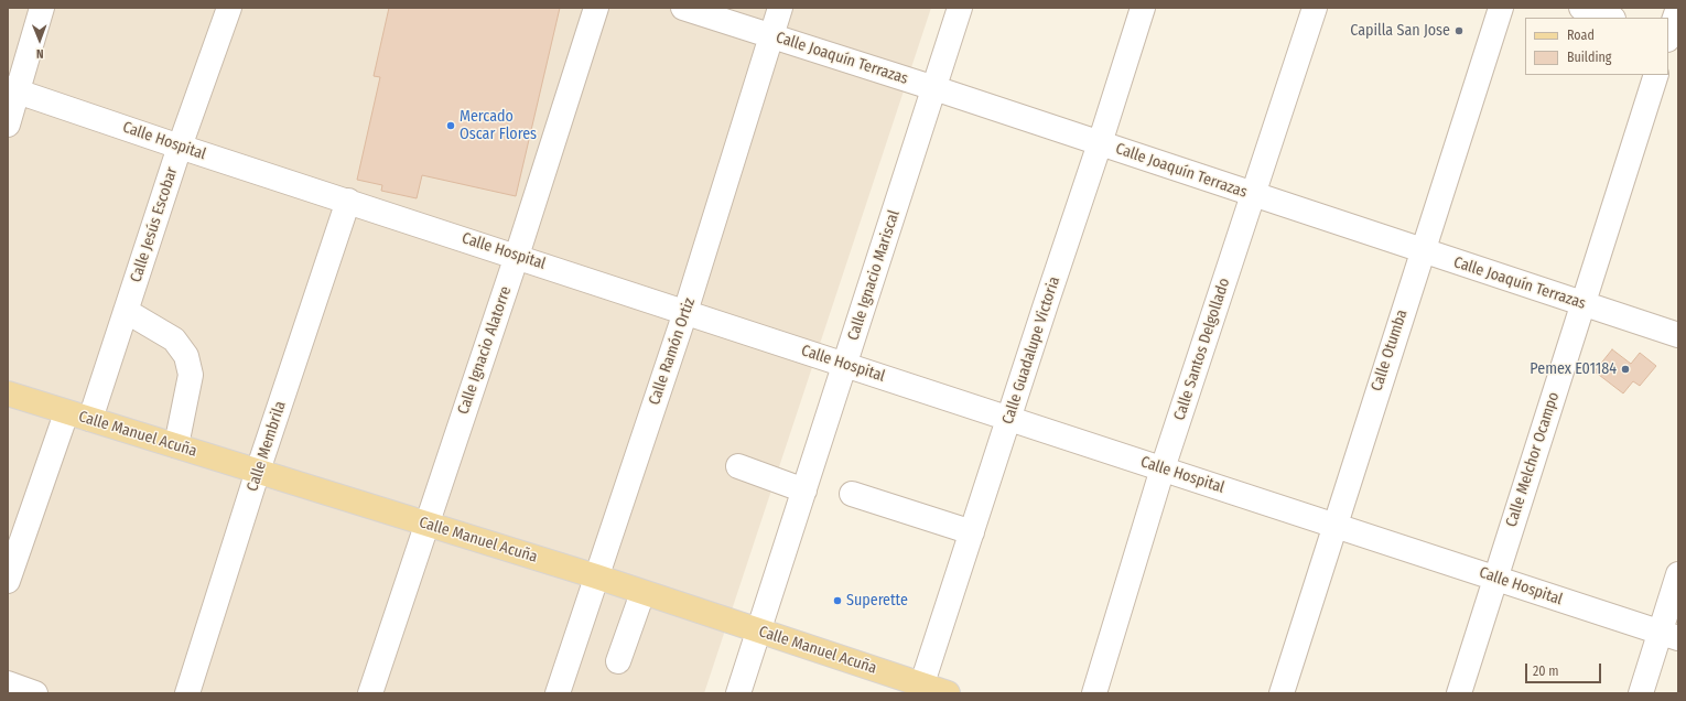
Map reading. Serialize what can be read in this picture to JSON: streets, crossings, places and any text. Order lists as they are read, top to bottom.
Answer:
{
  "streets": {
    "main road": ["Calle Manuel Acuña"],
    "street": [
      "Calle Joaquín Terrazas",
      "Calle Hospital",
      "Calle Jesús Escobar",
      "Calle Ignacio Mariscal",
      "Calle Santos Delgollado",
      "Calle Ignacio Alatorre",
      "Calle Guadalupe Victoria",
      "Calle Otumba",
      "Calle Ramón Ortiz",
      "Calle Membrila",
      "Calle Melchor Ocampo"
    ]
  },
  "crossings": [
    ["Calle Joaquín Terrazas", "Calle Ignacio Mariscal"],
    ["Calle Joaquín Terrazas", "Calle Santos Delgollado"],
    ["Calle Joaquín Terrazas", "Calle Guadalupe Victoria"],
    ["Calle Joaquín Terrazas", "Calle Otumba"],
    ["Calle Joaquín Terrazas", "Calle Ramón Ortiz"],
    ["Calle Joaquín Terrazas", "Calle Melchor Ocampo"],
    ["Calle Hospital", "Calle Jesús Escobar"],
    ["Calle Hospital", "Calle Ignacio Mariscal"],
    ["Calle Hospital", "Calle Santos Delgollado"],
    ["Calle Hospital", "Calle Ignacio Alatorre"],
    ["Calle Hospital", "Calle Guadalupe Victoria"],
    ["Calle Hospital", "Calle Otumba"],
    ["Calle Hospital", "Calle Ramón Ortiz"],
    ["Calle Hospital", "Calle Membrila"],
    ["Calle Hospital", "Calle Melchor Ocampo"],
    ["Calle Jesús Escobar", "Calle Manuel Acuña"],
    ["Calle Ignacio Mariscal", "Calle Manuel Acuña"],
    ["Calle Ignacio Alatorre", "Calle Manuel Acuña"],
    ["Calle Guadalupe Victoria", "Calle Manuel Acuña"],
    ["Calle Ramón Ortiz", "Calle Manuel Acuña"],
    ["Calle Manuel Acuña", "Calle Membrila"]
  ],
  "places": [
    "Capilla San Jose",
    "Mercado Oscar Flores",
    "Pemex E01184",
    "Superette"
  ],
  "legend": ["Road", "Building"],
  "scale_bar": "20 m",
  "north": "bottom"
}
